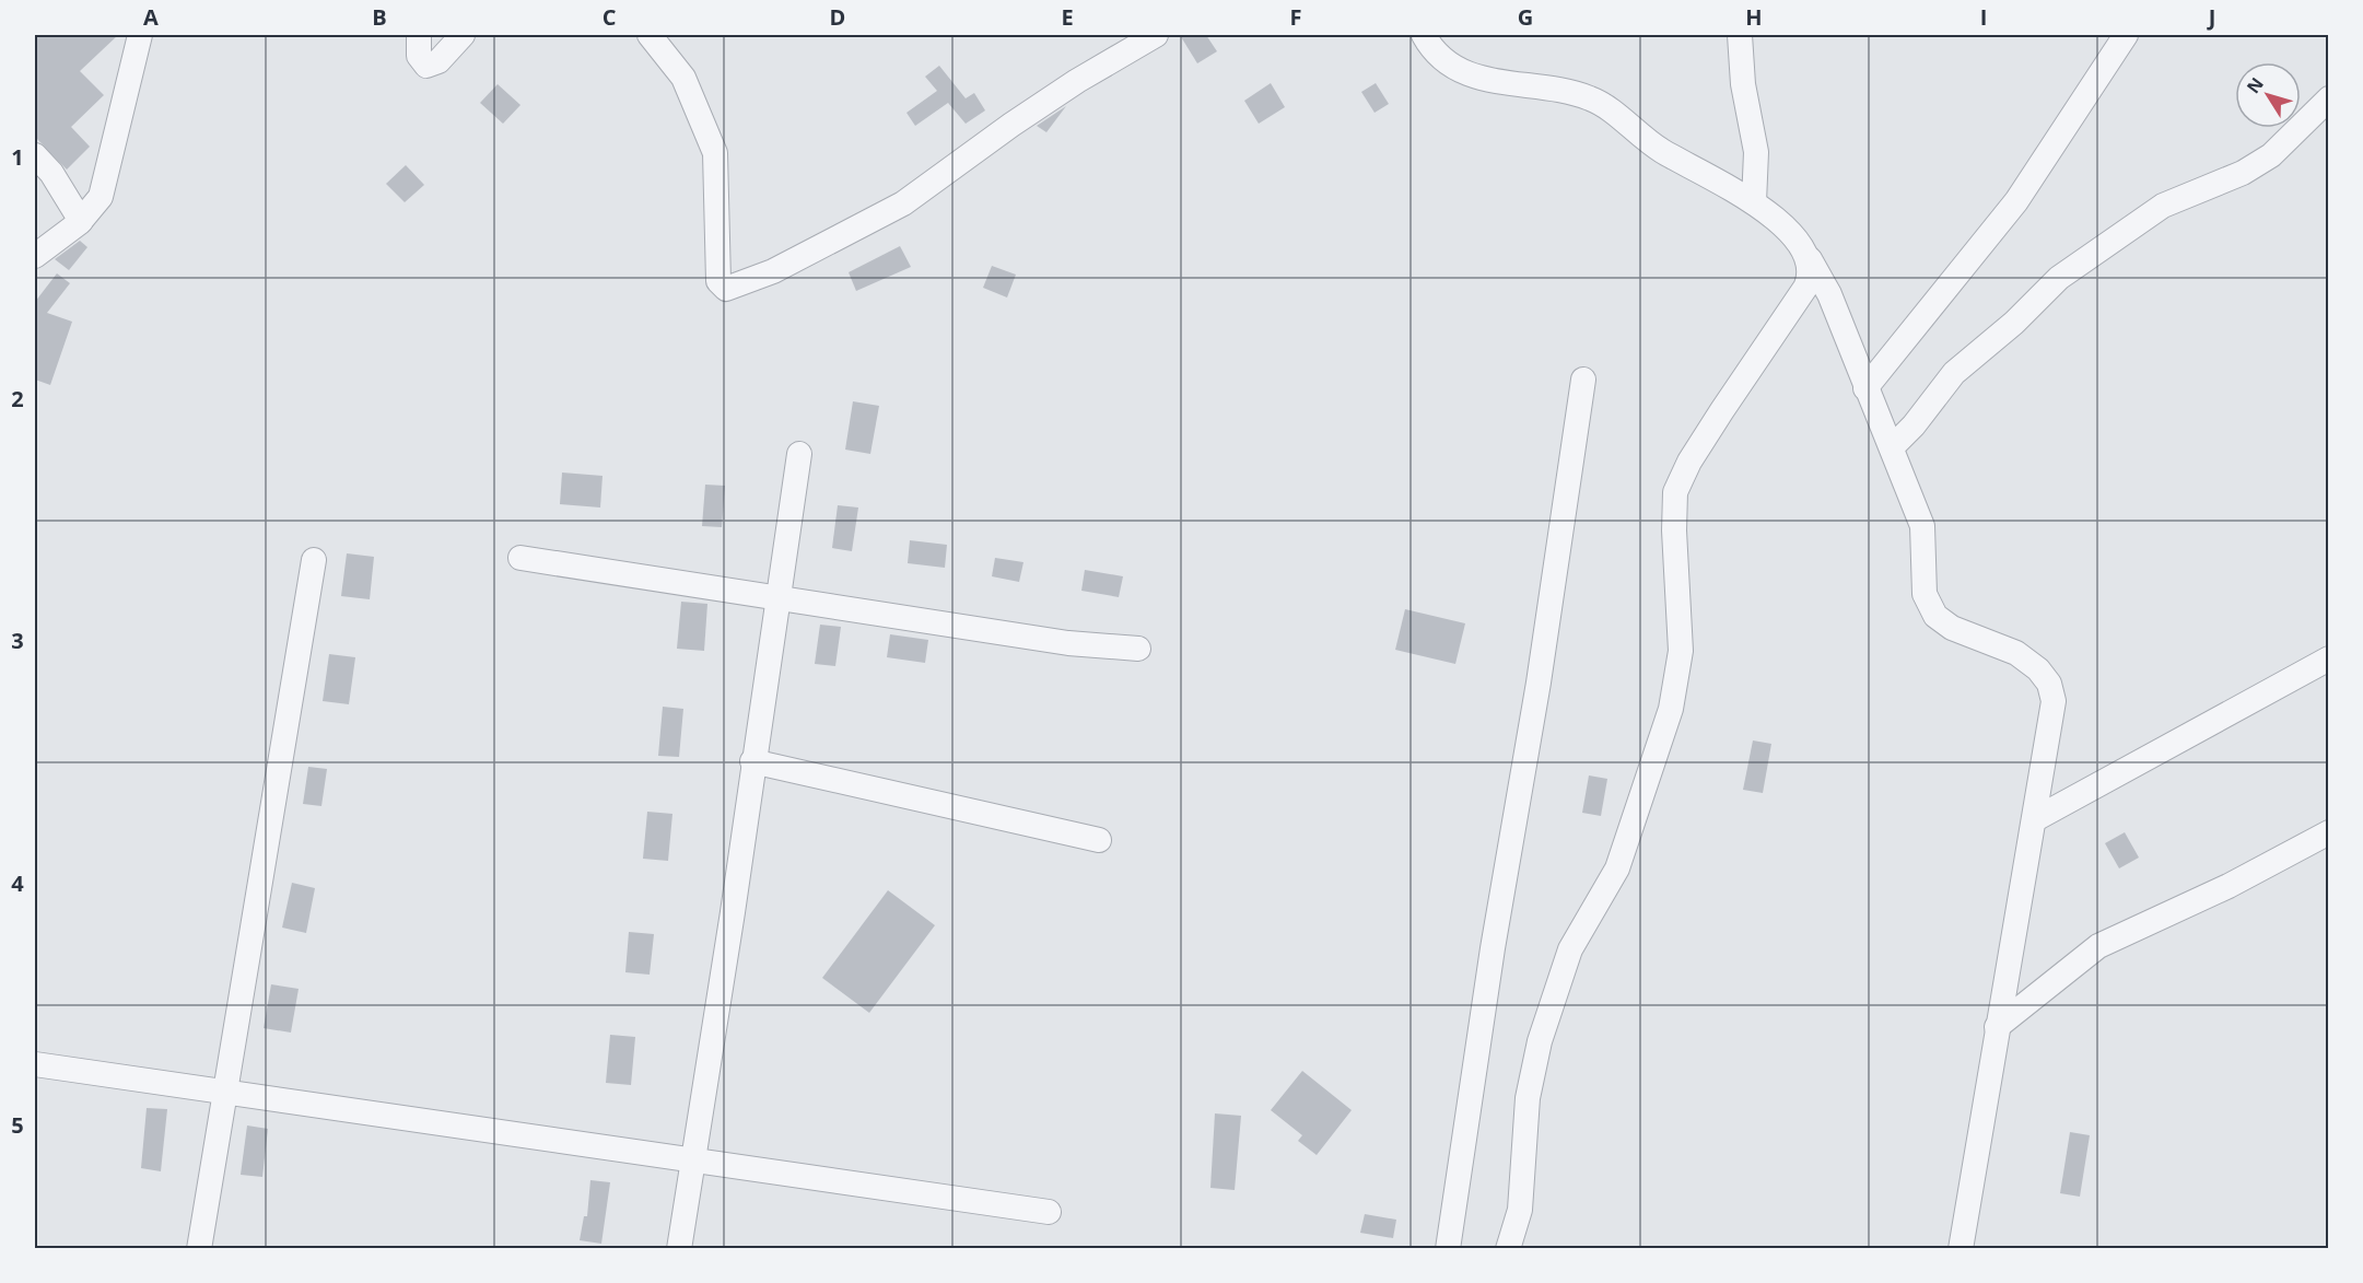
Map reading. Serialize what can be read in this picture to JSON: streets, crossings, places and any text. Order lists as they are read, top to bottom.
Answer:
{
  "north": "top left",
  "grid": {
    "columns": [
      "A",
      "B",
      "C",
      "D",
      "E",
      "F",
      "G",
      "H",
      "I",
      "J"
    ],
    "rows": [
      "1",
      "2",
      "3",
      "4",
      "5"
    ]
  }
}
